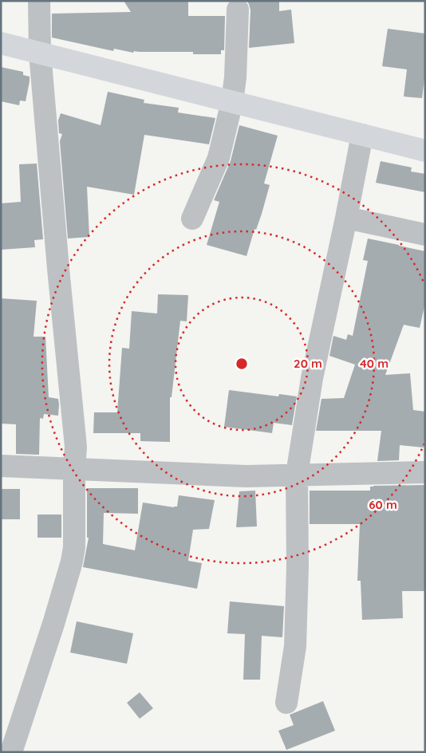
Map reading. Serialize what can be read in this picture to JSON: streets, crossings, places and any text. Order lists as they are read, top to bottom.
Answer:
{
  "rings": ["20 m", "40 m", "60 m"]
}
